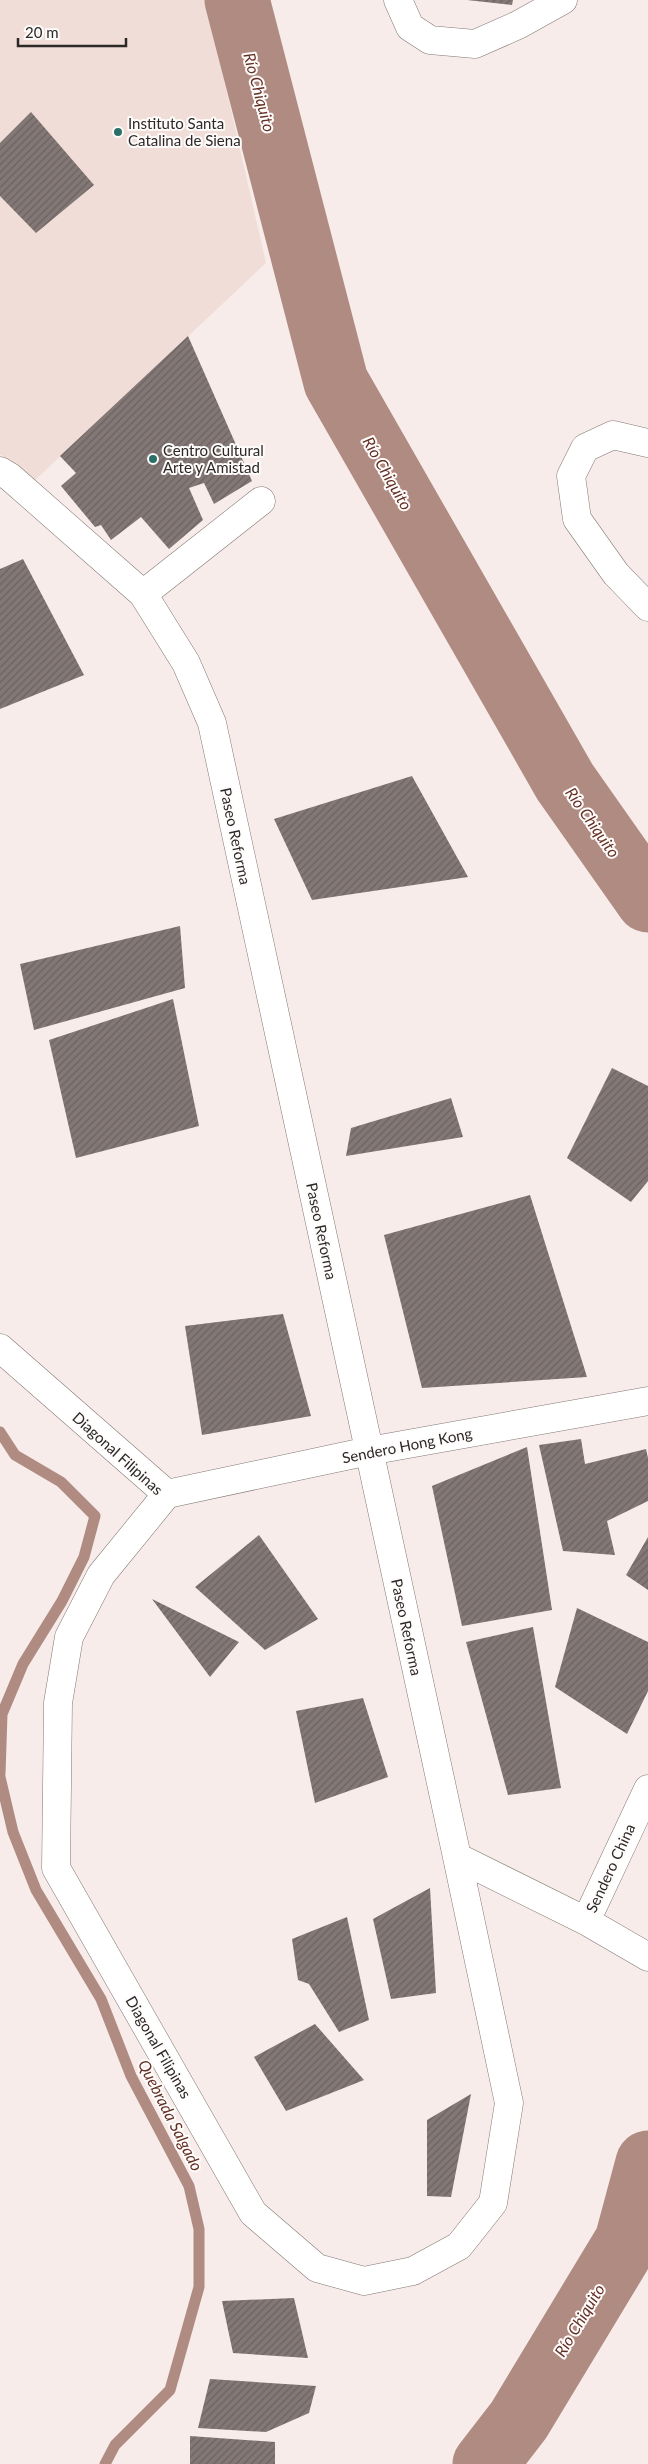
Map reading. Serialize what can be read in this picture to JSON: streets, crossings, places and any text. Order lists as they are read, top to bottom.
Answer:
{
  "streets": {
    "street": [
      "Paseo Reforma",
      "Sendero Hong Kong",
      "Diagonal Filipinas",
      "Sendero China"
    ]
  },
  "crossings": [
    ["Paseo Reforma", "Sendero Hong Kong"],
    ["Paseo Reforma", "Diagonal Filipinas"],
    ["Sendero Hong Kong", "Diagonal Filipinas"]
  ],
  "water": ["Río Chiquito", "Quebrada Salgado"],
  "places": ["Instituto Santa Catalina de Siena", "Centro Cultural Arte y Amistad"],
  "scale_bar": "20 m"
}
